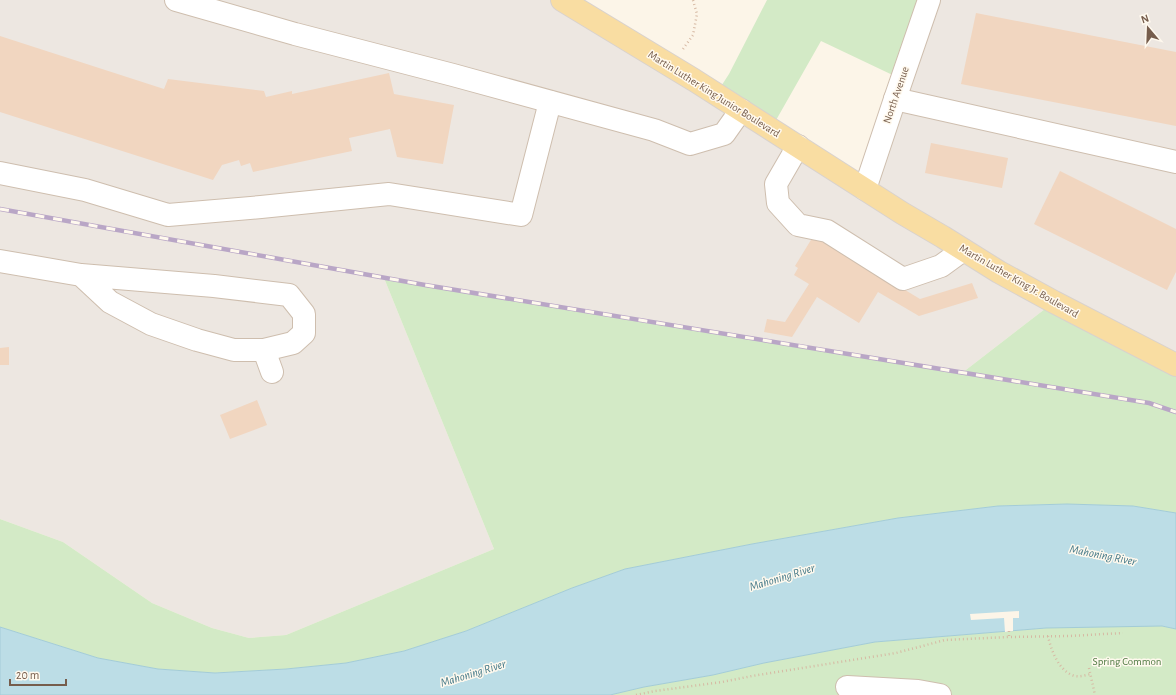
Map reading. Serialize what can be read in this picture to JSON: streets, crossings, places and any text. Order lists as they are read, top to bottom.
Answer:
{
  "streets": {
    "main road": ["Martin Luther King Junior Boulevard", "Martin Luther King Jr. Boulevard"],
    "street": ["North Avenue"]
  },
  "crossings": [
    ["Martin Luther King Junior Boulevard", "North Avenue"],
    ["Martin Luther King Junior Boulevard", "Martin Luther King Jr. Boulevard"],
    ["North Avenue", "Martin Luther King Jr. Boulevard"]
  ],
  "water": ["Mahoning River"],
  "parks": ["Spring Common"],
  "scale_bar": "20 m",
  "north": "top"
}
